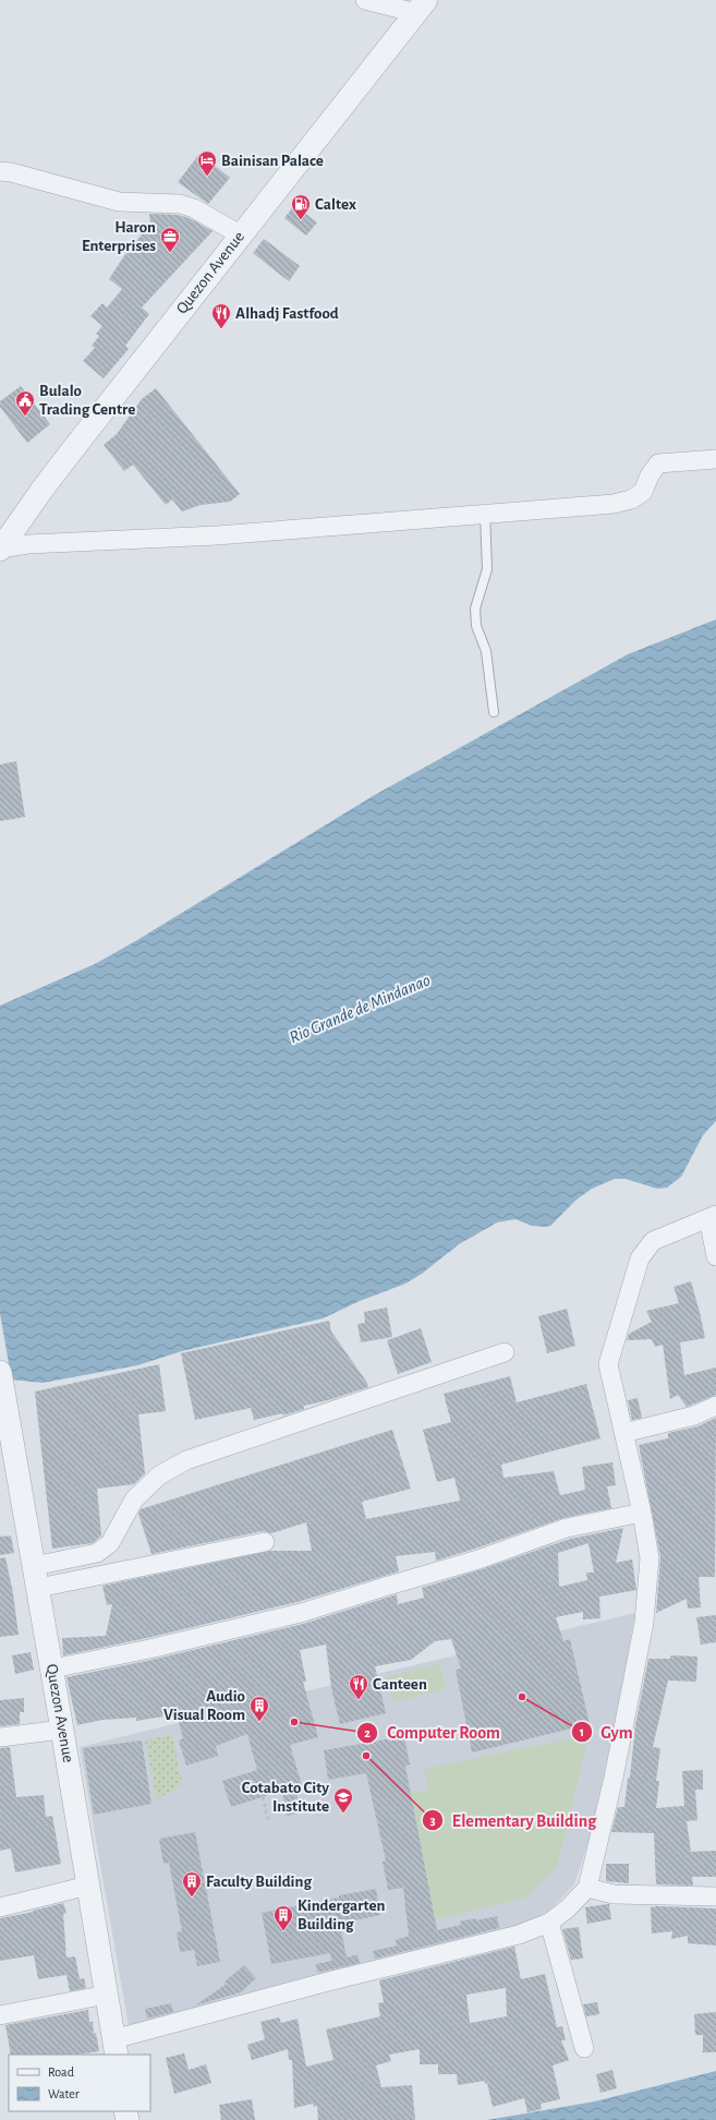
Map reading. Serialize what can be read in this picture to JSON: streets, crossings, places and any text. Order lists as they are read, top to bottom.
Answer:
{
  "streets": {
    "street": ["Quezon Avenue"]
  },
  "water": ["Rio Grande de Mindanao"],
  "places": {
    "hotel": ["Bainisan Palace"],
    "fuel station": ["Caltex"],
    "office": ["Haron Enterprises"],
    "restaurant": ["Alhadj Fastfood", "Canteen"],
    "public building": ["Bulalo Trading Centre"],
    "other": ["Gym", "Computer Room", "Elementary Building"],
    "building": ["Audio Visual Room", "Faculty Building", "Kindergarten Building"],
    "school or university": ["Cotabato City Institute"]
  },
  "legend": ["Road", "Water"]
}
